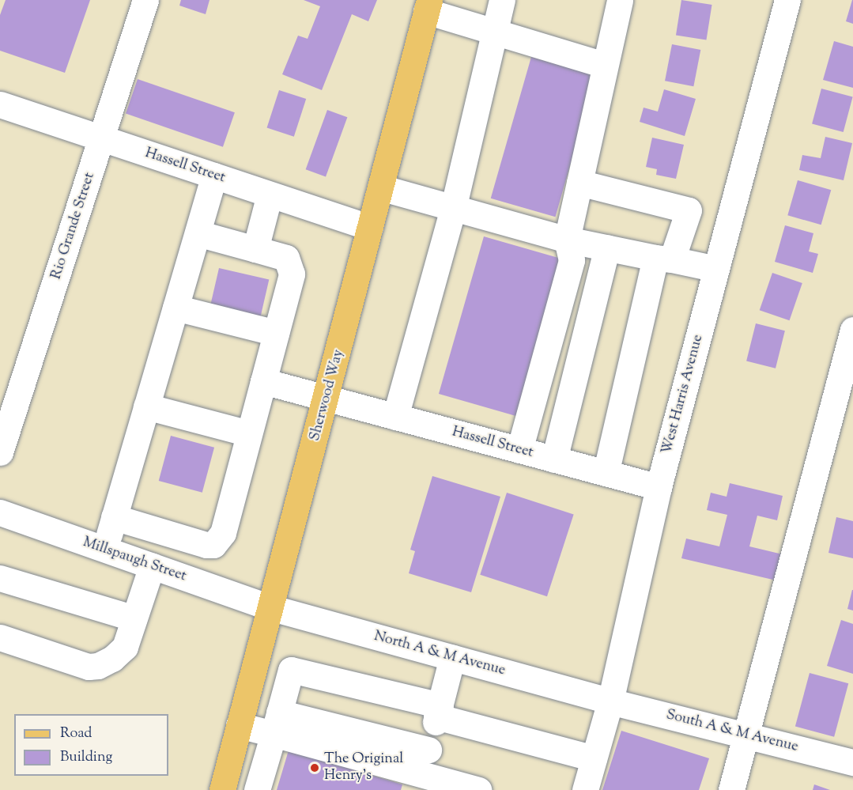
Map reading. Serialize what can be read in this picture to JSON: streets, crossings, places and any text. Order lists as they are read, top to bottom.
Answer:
{
  "streets": {
    "main road": ["Sherwood Way"],
    "street": [
      "Hassell Street",
      "Rio Grande Street",
      "West Harris Avenue",
      "Millspaugh Street",
      "North A & M Avenue",
      "South A & M Avenue"
    ]
  },
  "crossings": [
    ["Hassell Street", "Rio Grande Street"],
    ["Hassell Street", "West Harris Avenue"],
    ["Hassell Street", "Sherwood Way"],
    ["West Harris Avenue", "North A & M Avenue"],
    ["West Harris Avenue", "South A & M Avenue"],
    ["Sherwood Way", "Millspaugh Street"],
    ["Sherwood Way", "North A & M Avenue"],
    ["Millspaugh Street", "North A & M Avenue"],
    ["North A & M Avenue", "South A & M Avenue"]
  ],
  "places": ["The Original Henry's"],
  "legend": ["Road", "Building"]
}
